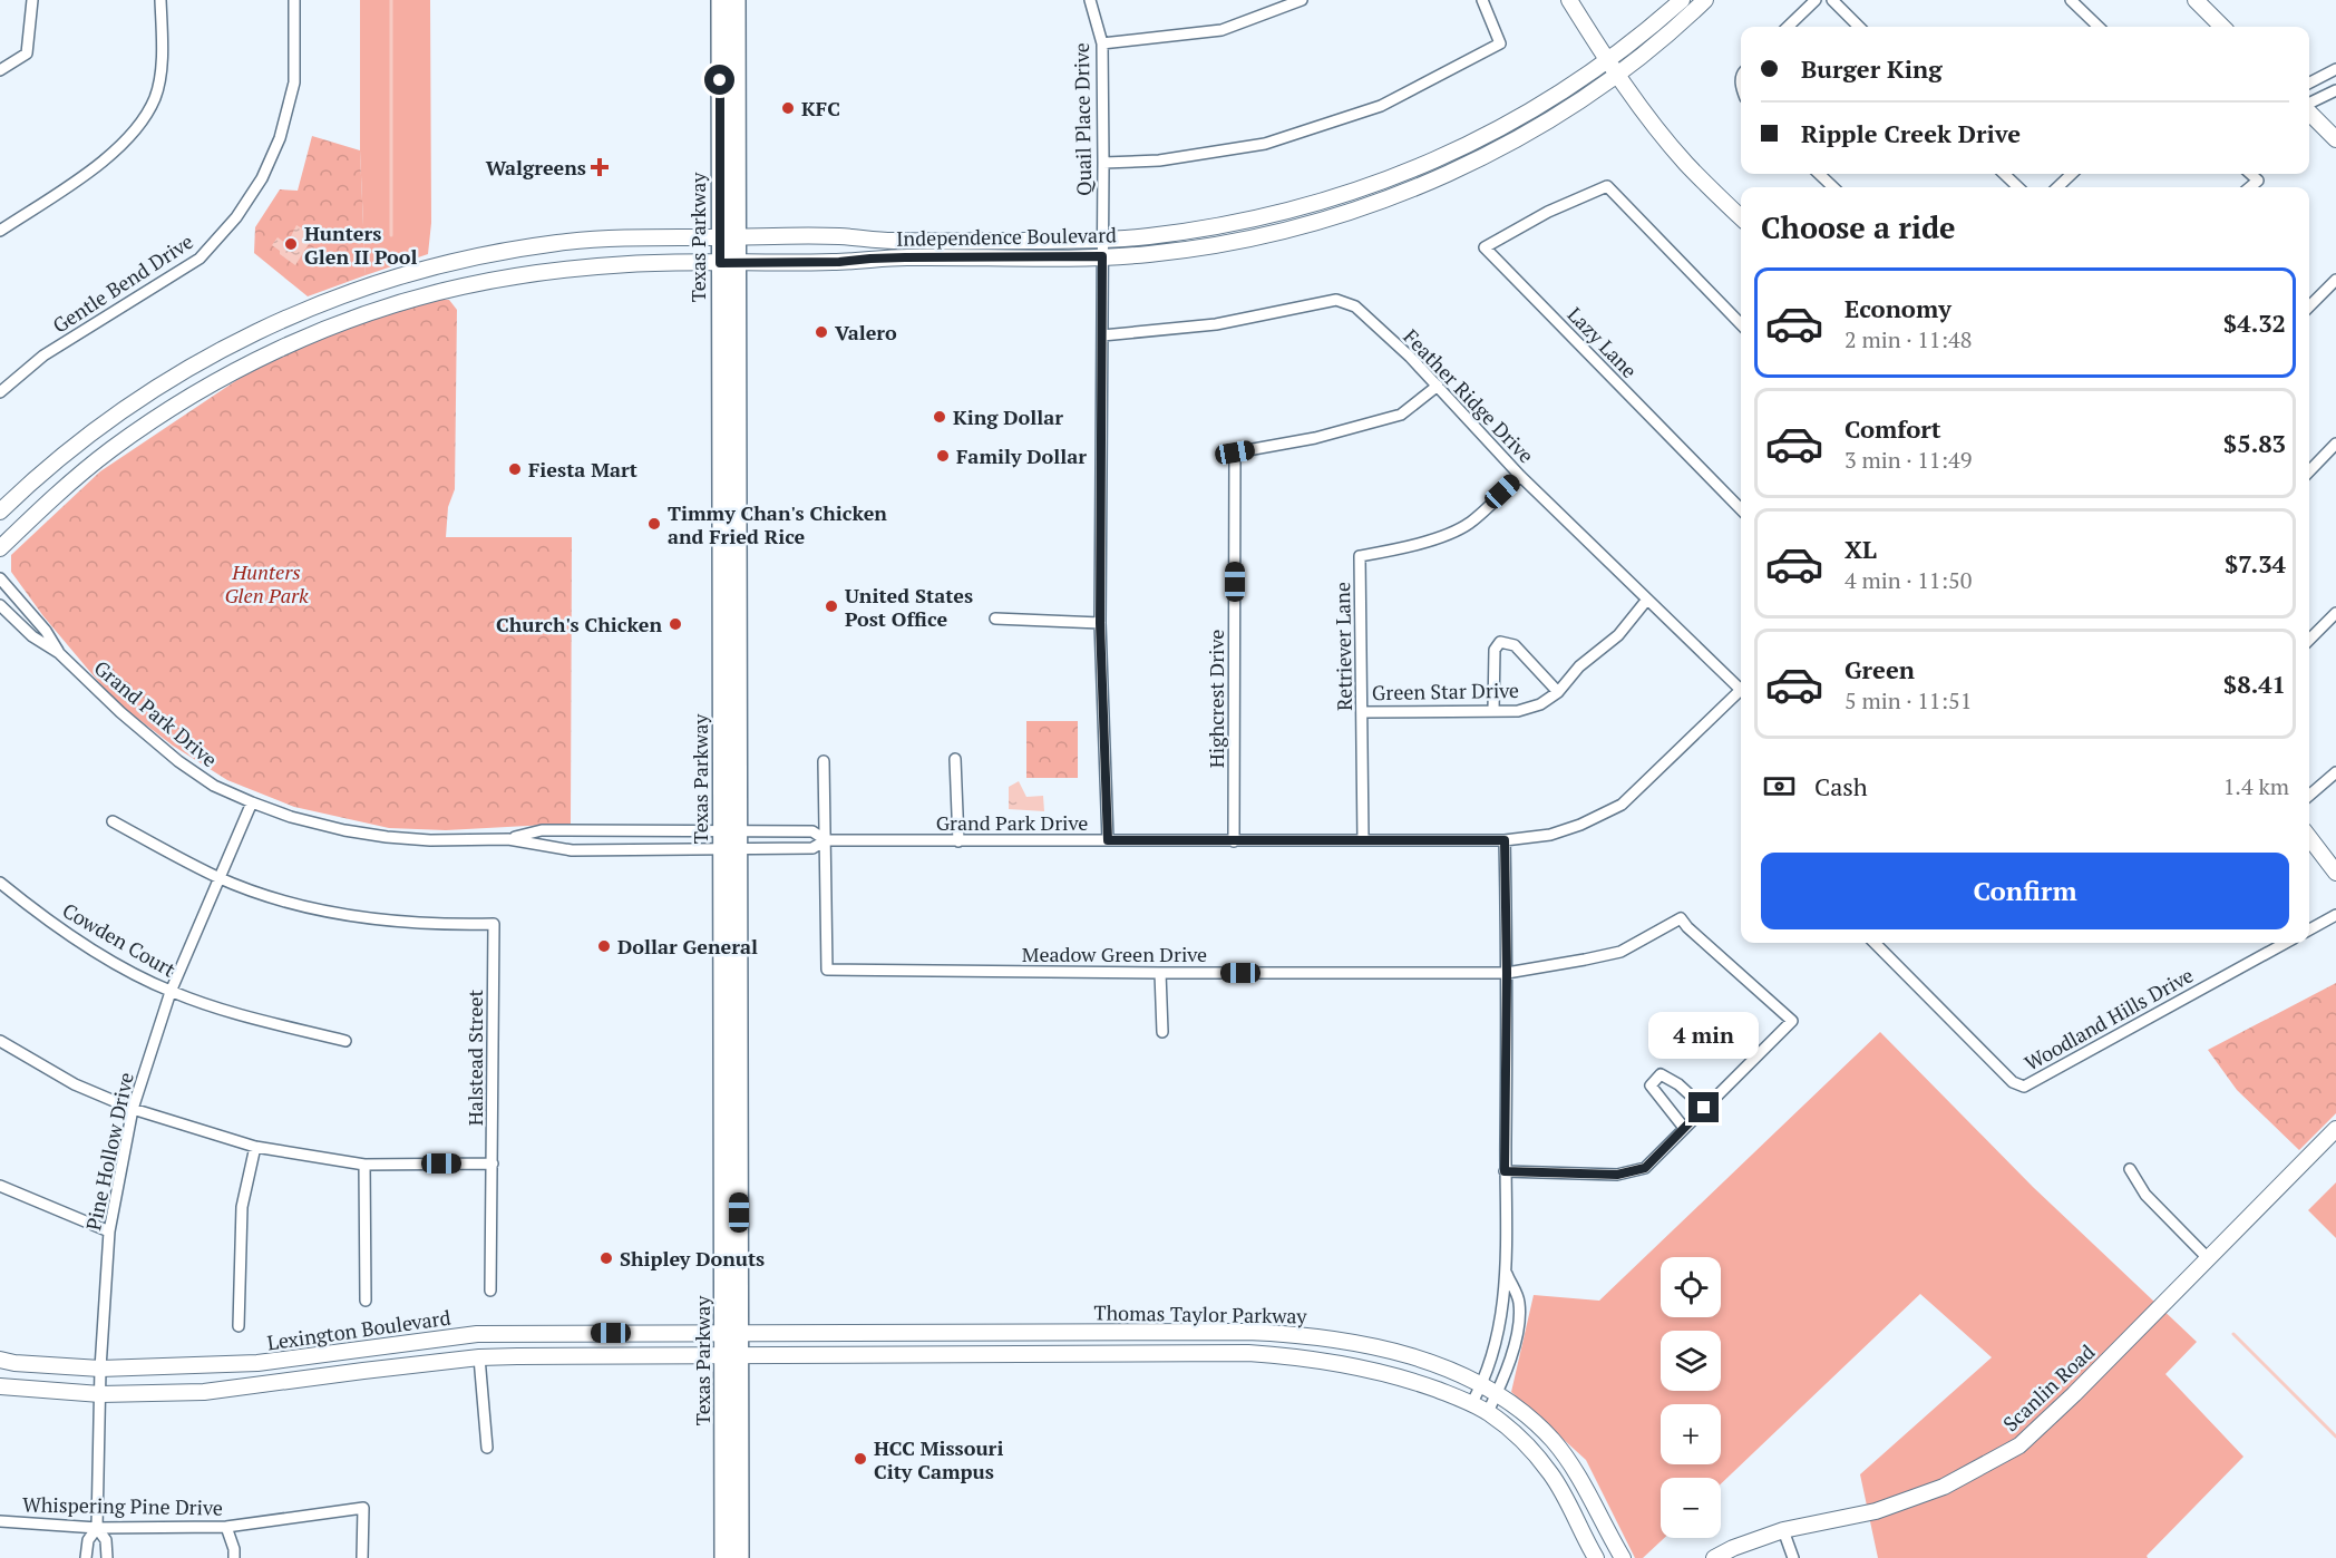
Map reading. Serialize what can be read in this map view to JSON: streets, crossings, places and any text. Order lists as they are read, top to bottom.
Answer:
{
  "streets": {
    "main road": ["Texas Parkway"],
    "street": [
      "Quail Place Drive",
      "Independence Boulevard",
      "Gentle Bend Drive",
      "Lazy Lane",
      "Feather Ridge Drive",
      "Retriever Lane",
      "Green Star Drive",
      "Highcrest Drive",
      "Grand Park Drive",
      "Cowden Court",
      "Meadow Green Drive",
      "Woodland Hills Drive",
      "Halstead Street",
      "Pine Hollow Drive",
      "Thomas Taylor Parkway",
      "Lexington Boulevard",
      "Scanlin Road",
      "Whispering Pine Drive"
    ]
  },
  "crossings": [
    ["Quail Place Drive", "Independence Boulevard"],
    ["Quail Place Drive", "Feather Ridge Drive"],
    ["Quail Place Drive", "Grand Park Drive"],
    ["Independence Boulevard", "Texas Parkway"],
    ["Texas Parkway", "Grand Park Drive"],
    ["Texas Parkway", "Thomas Taylor Parkway"],
    ["Texas Parkway", "Lexington Boulevard"],
    ["Feather Ridge Drive", "Retriever Lane"],
    ["Feather Ridge Drive", "Green Star Drive"],
    ["Feather Ridge Drive", "Highcrest Drive"],
    ["Retriever Lane", "Green Star Drive"],
    ["Retriever Lane", "Grand Park Drive"],
    ["Highcrest Drive", "Grand Park Drive"],
    ["Grand Park Drive", "Meadow Green Drive"],
    ["Grand Park Drive", "Pine Hollow Drive"],
    ["Cowden Court", "Pine Hollow Drive"],
    ["Halstead Street", "Pine Hollow Drive"],
    ["Pine Hollow Drive", "Lexington Boulevard"],
    ["Pine Hollow Drive", "Whispering Pine Drive"],
    ["Thomas Taylor Parkway", "Lexington Boulevard"]
  ],
  "parks": ["Hunters Glen Park"],
  "places": {
    "other": [
      "KFC",
      "Hunters Glen II Pool",
      "Valero",
      "King Dollar",
      "Family Dollar",
      "Fiesta Mart",
      "Timmy Chan's Chicken and Fried Rice",
      "United States Post Office",
      "Church's Chicken",
      "Dollar General",
      "Shipley Donuts",
      "HCC Missouri City Campus"
    ],
    "health": ["Walgreens"]
  },
  "page": {
    "banner": ["Burger King", "Ripple Creek Drive"],
    "heading": "Choose a ride",
    "list": [
      {
        "name": "Economy",
        "note": "2 min · 11:48",
        "value": "$4.32"
      },
      {
        "name": "Comfort",
        "note": "3 min · 11:49",
        "value": "$5.83"
      },
      {
        "name": "XL",
        "note": "4 min · 11:50",
        "value": "$7.34"
      },
      {
        "name": "Green",
        "note": "5 min · 11:51",
        "value": "$8.41"
      }
    ],
    "pay": ["Cash", "1.4 km"],
    "buttons": "Confirm",
    "bubble": "4 min",
    "map_buttons": ["+", "−"]
  }
}
